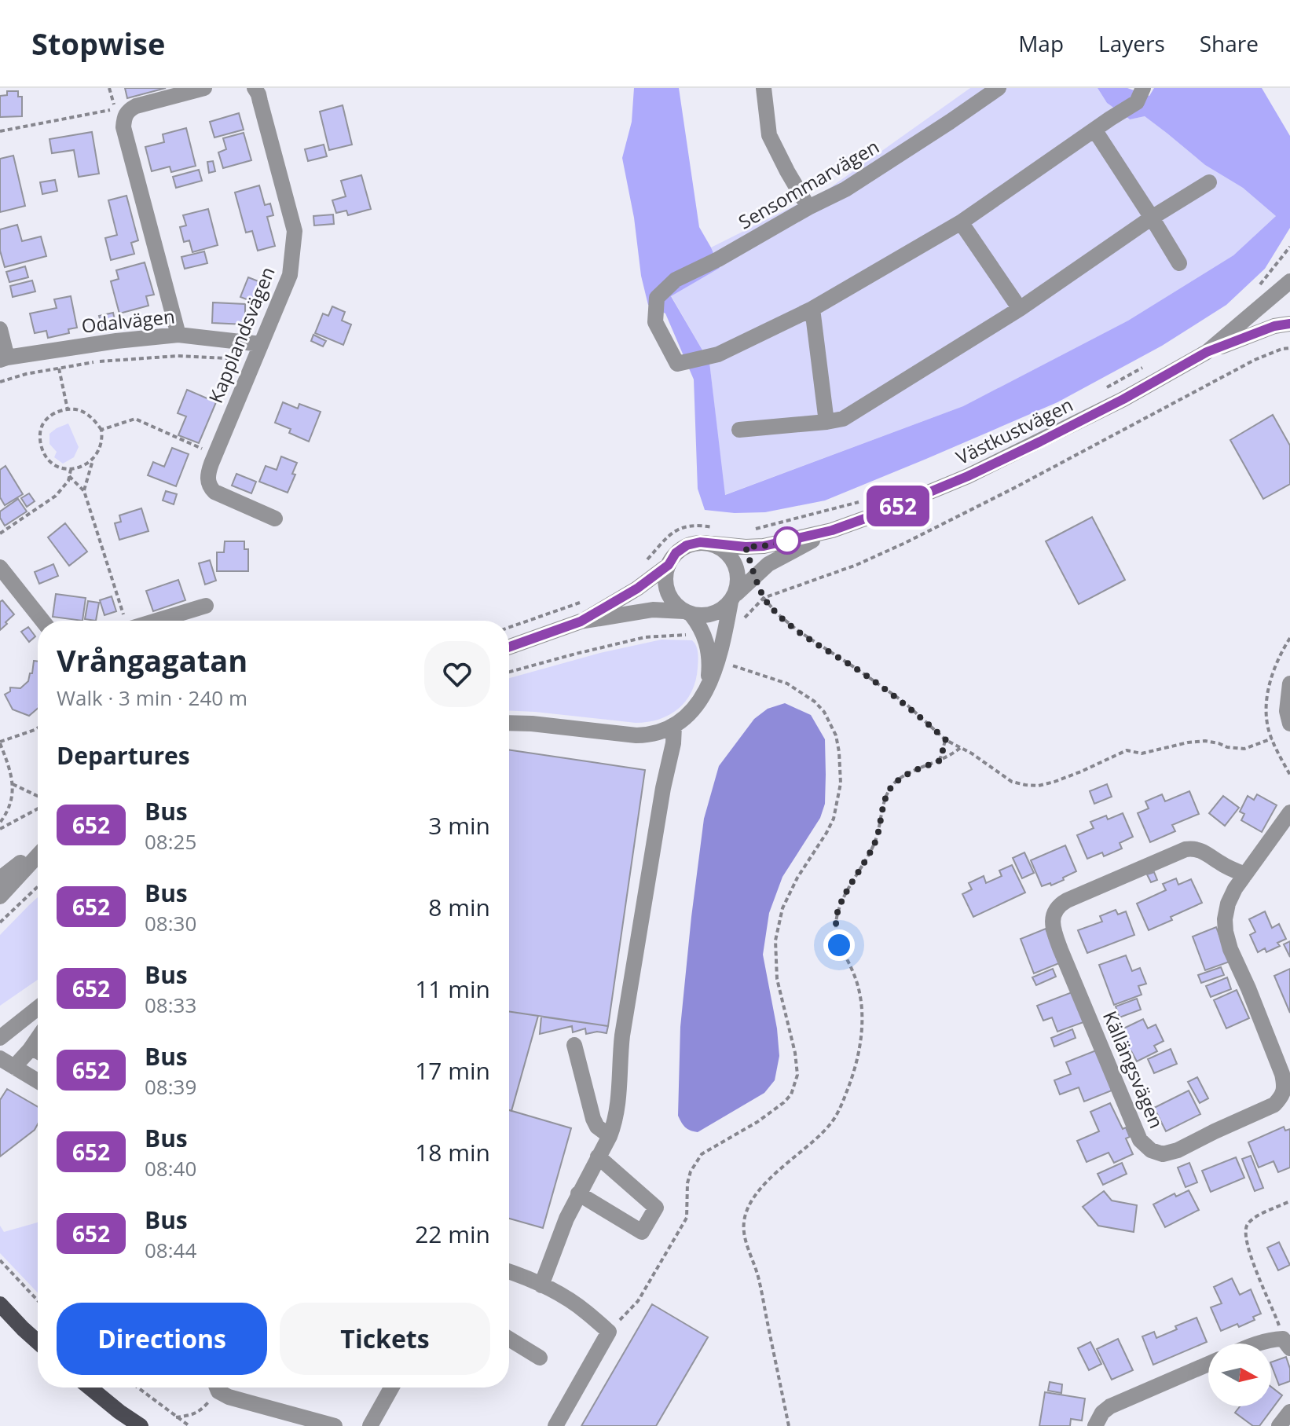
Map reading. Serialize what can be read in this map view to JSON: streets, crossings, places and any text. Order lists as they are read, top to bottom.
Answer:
{
  "streets": {
    "street": [
      "Sensommarvägen",
      "Odalvägen",
      "Kapplandsvägen",
      "Västkustvägen",
      "Källängsvägen"
    ]
  },
  "crossings": [
    ["Odalvägen", "Kapplandsvägen"]
  ],
  "lines": ["bus line 652"],
  "north": "right",
  "page": {
    "header": "Stopwise",
    "nav": ["Map", "Layers", "Share"],
    "on_map": "652",
    "heading": [
      ["Vrångagatan", "Walk · 3 min · 240 m"],
      "Departures"
    ],
    "list": [
      {
        "mark": "652",
        "name": "Bus",
        "note": "08:25",
        "value": "3 min"
      },
      {
        "mark": "652",
        "name": "Bus",
        "note": "08:30",
        "value": "8 min"
      },
      {
        "mark": "652",
        "name": "Bus",
        "note": "08:33",
        "value": "11 min"
      },
      {
        "mark": "652",
        "name": "Bus",
        "note": "08:39",
        "value": "17 min"
      },
      {
        "mark": "652",
        "name": "Bus",
        "note": "08:40",
        "value": "18 min"
      },
      {
        "mark": "652",
        "name": "Bus",
        "note": "08:44",
        "value": "22 min"
      }
    ],
    "buttons": ["Directions", "Tickets"]
  }
}
